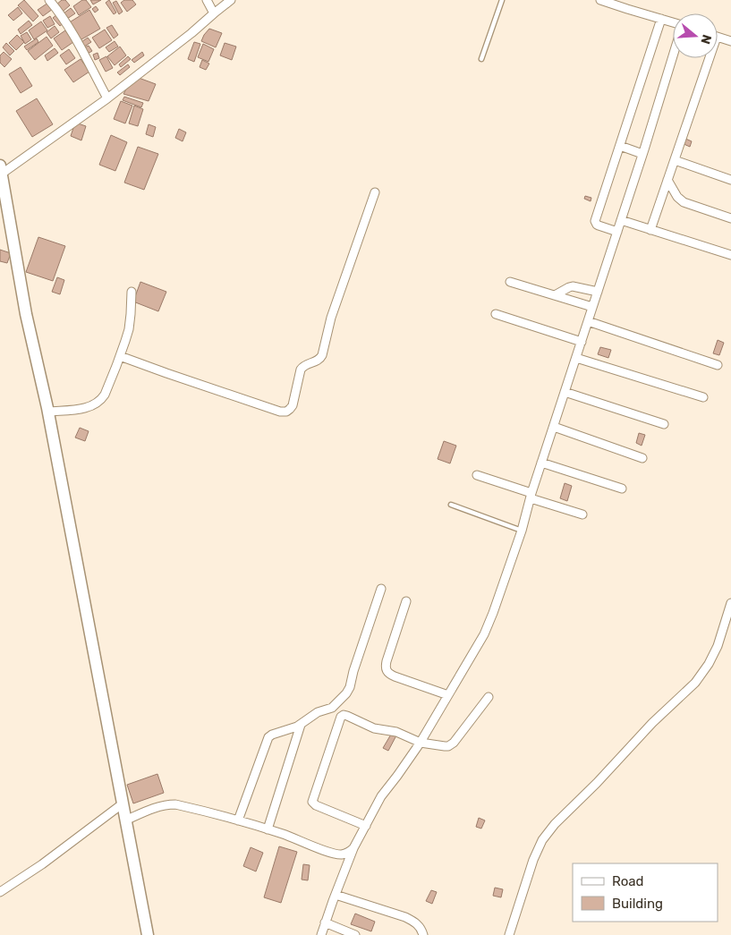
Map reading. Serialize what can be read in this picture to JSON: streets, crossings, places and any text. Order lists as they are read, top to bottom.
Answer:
{
  "legend": ["Road", "Building"],
  "north": "right"
}
